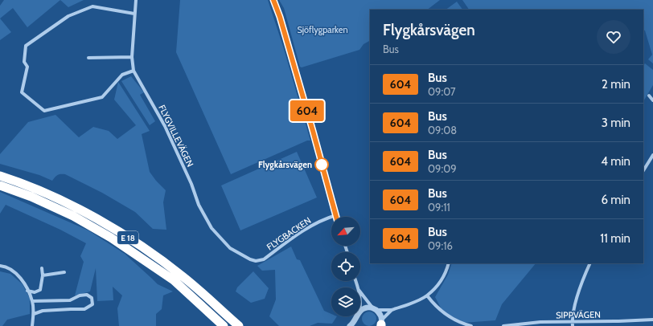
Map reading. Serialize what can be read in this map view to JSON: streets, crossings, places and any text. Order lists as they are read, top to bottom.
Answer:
{
  "streets": {
    "highway": ["E 18"],
    "street": ["FLYGVILLEVÄGEN", "FLYGBACKEN", "SIPPVÄGEN"]
  },
  "crossings": [
    ["FLYGVILLEVÄGEN", "FLYGBACKEN"]
  ],
  "parks": ["Sjöflygparken"],
  "places": ["Flygkårsvägen"],
  "lines": ["bus line 604"],
  "north": "bottom left",
  "page": {
    "on_map": "604",
    "heading": ["Flygkårsvägen", "Bus"],
    "list": [
      {
        "mark": "604",
        "name": "Bus",
        "note": "09:07",
        "value": "2 min"
      },
      {
        "mark": "604",
        "name": "Bus",
        "note": "09:08",
        "value": "3 min"
      },
      {
        "mark": "604",
        "name": "Bus",
        "note": "09:09",
        "value": "4 min"
      },
      {
        "mark": "604",
        "name": "Bus",
        "note": "09:11",
        "value": "6 min"
      },
      {
        "mark": "604",
        "name": "Bus",
        "note": "09:16",
        "value": "11 min"
      }
    ]
  }
}
